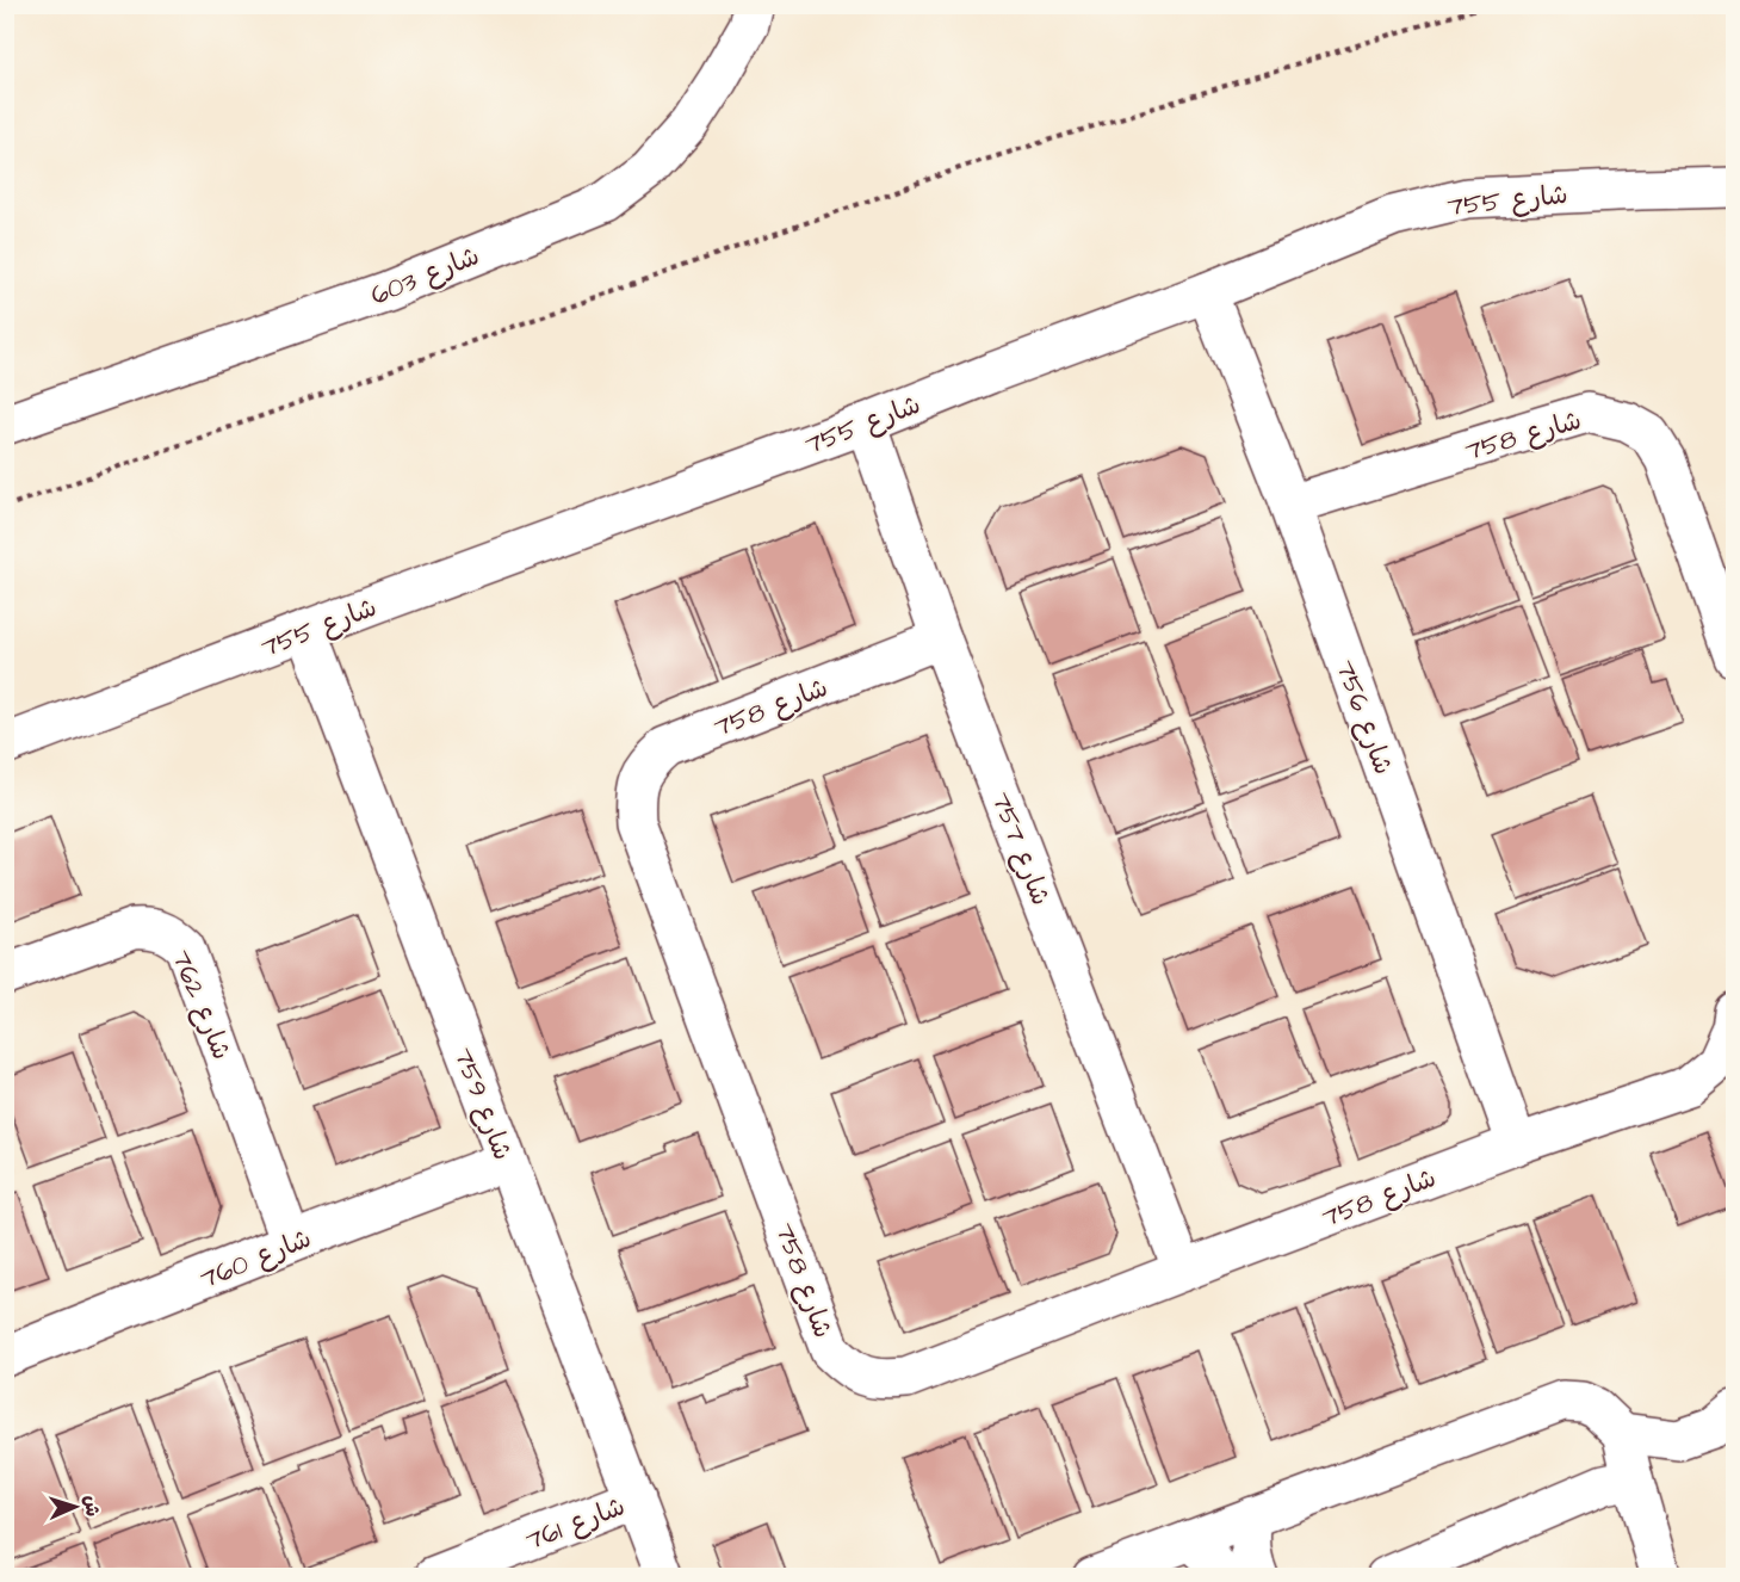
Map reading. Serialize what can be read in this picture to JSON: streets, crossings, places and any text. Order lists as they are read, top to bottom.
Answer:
{
  "streets": {
    "street": [
      "شارع 755",
      "شارع 603",
      "شارع 758",
      "شارع 756",
      "شارع 757",
      "شارع 762",
      "شارع 759",
      "شارع 760",
      "شارع 761"
    ]
  },
  "crossings": [
    ["شارع 755", "شارع 756"],
    ["شارع 755", "شارع 757"],
    ["شارع 755", "شارع 759"],
    ["شارع 758", "شارع 756"],
    ["شارع 758", "شارع 757"],
    ["شارع 762", "شارع 760"],
    ["شارع 759", "شارع 760"],
    ["شارع 759", "شارع 761"]
  ],
  "north": "right"
}
